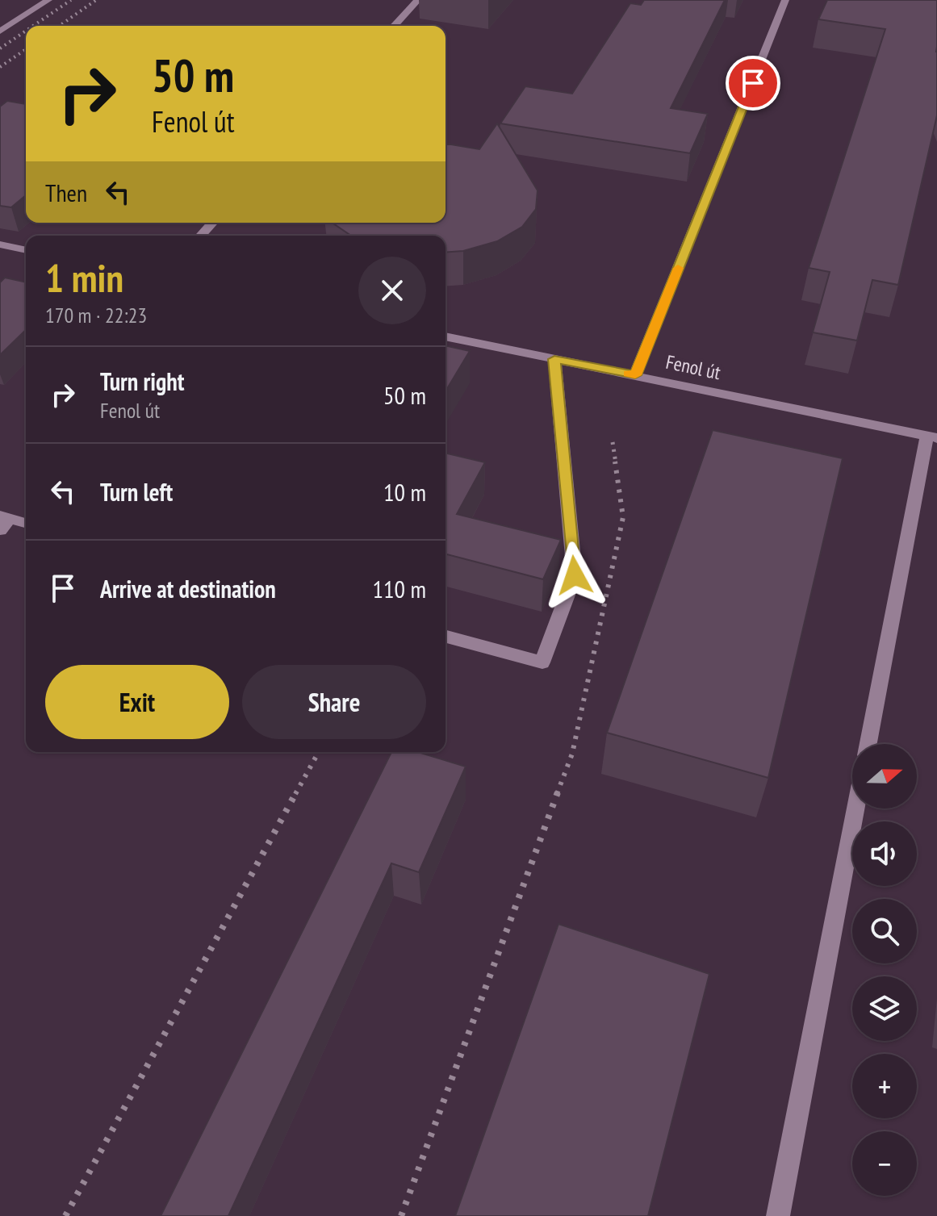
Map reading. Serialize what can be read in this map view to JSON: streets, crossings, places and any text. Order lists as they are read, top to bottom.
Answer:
{
  "streets": {
    "lane": ["Fenol út"]
  },
  "north": "right",
  "page": {
    "turn": ["50 m", "Fenol út"],
    "then": "Then",
    "heading": ["1 min", "170 m · 22:23"],
    "list": [
      {
        "name": "Turn right",
        "note": "Fenol út",
        "value": "50 m"
      },
      {
        "name": "Turn left",
        "value": "10 m"
      },
      {
        "name": "Arrive at destination",
        "value": "110 m"
      }
    ],
    "buttons": ["Exit", "Share"],
    "map_buttons": ["+", "−"]
  }
}
